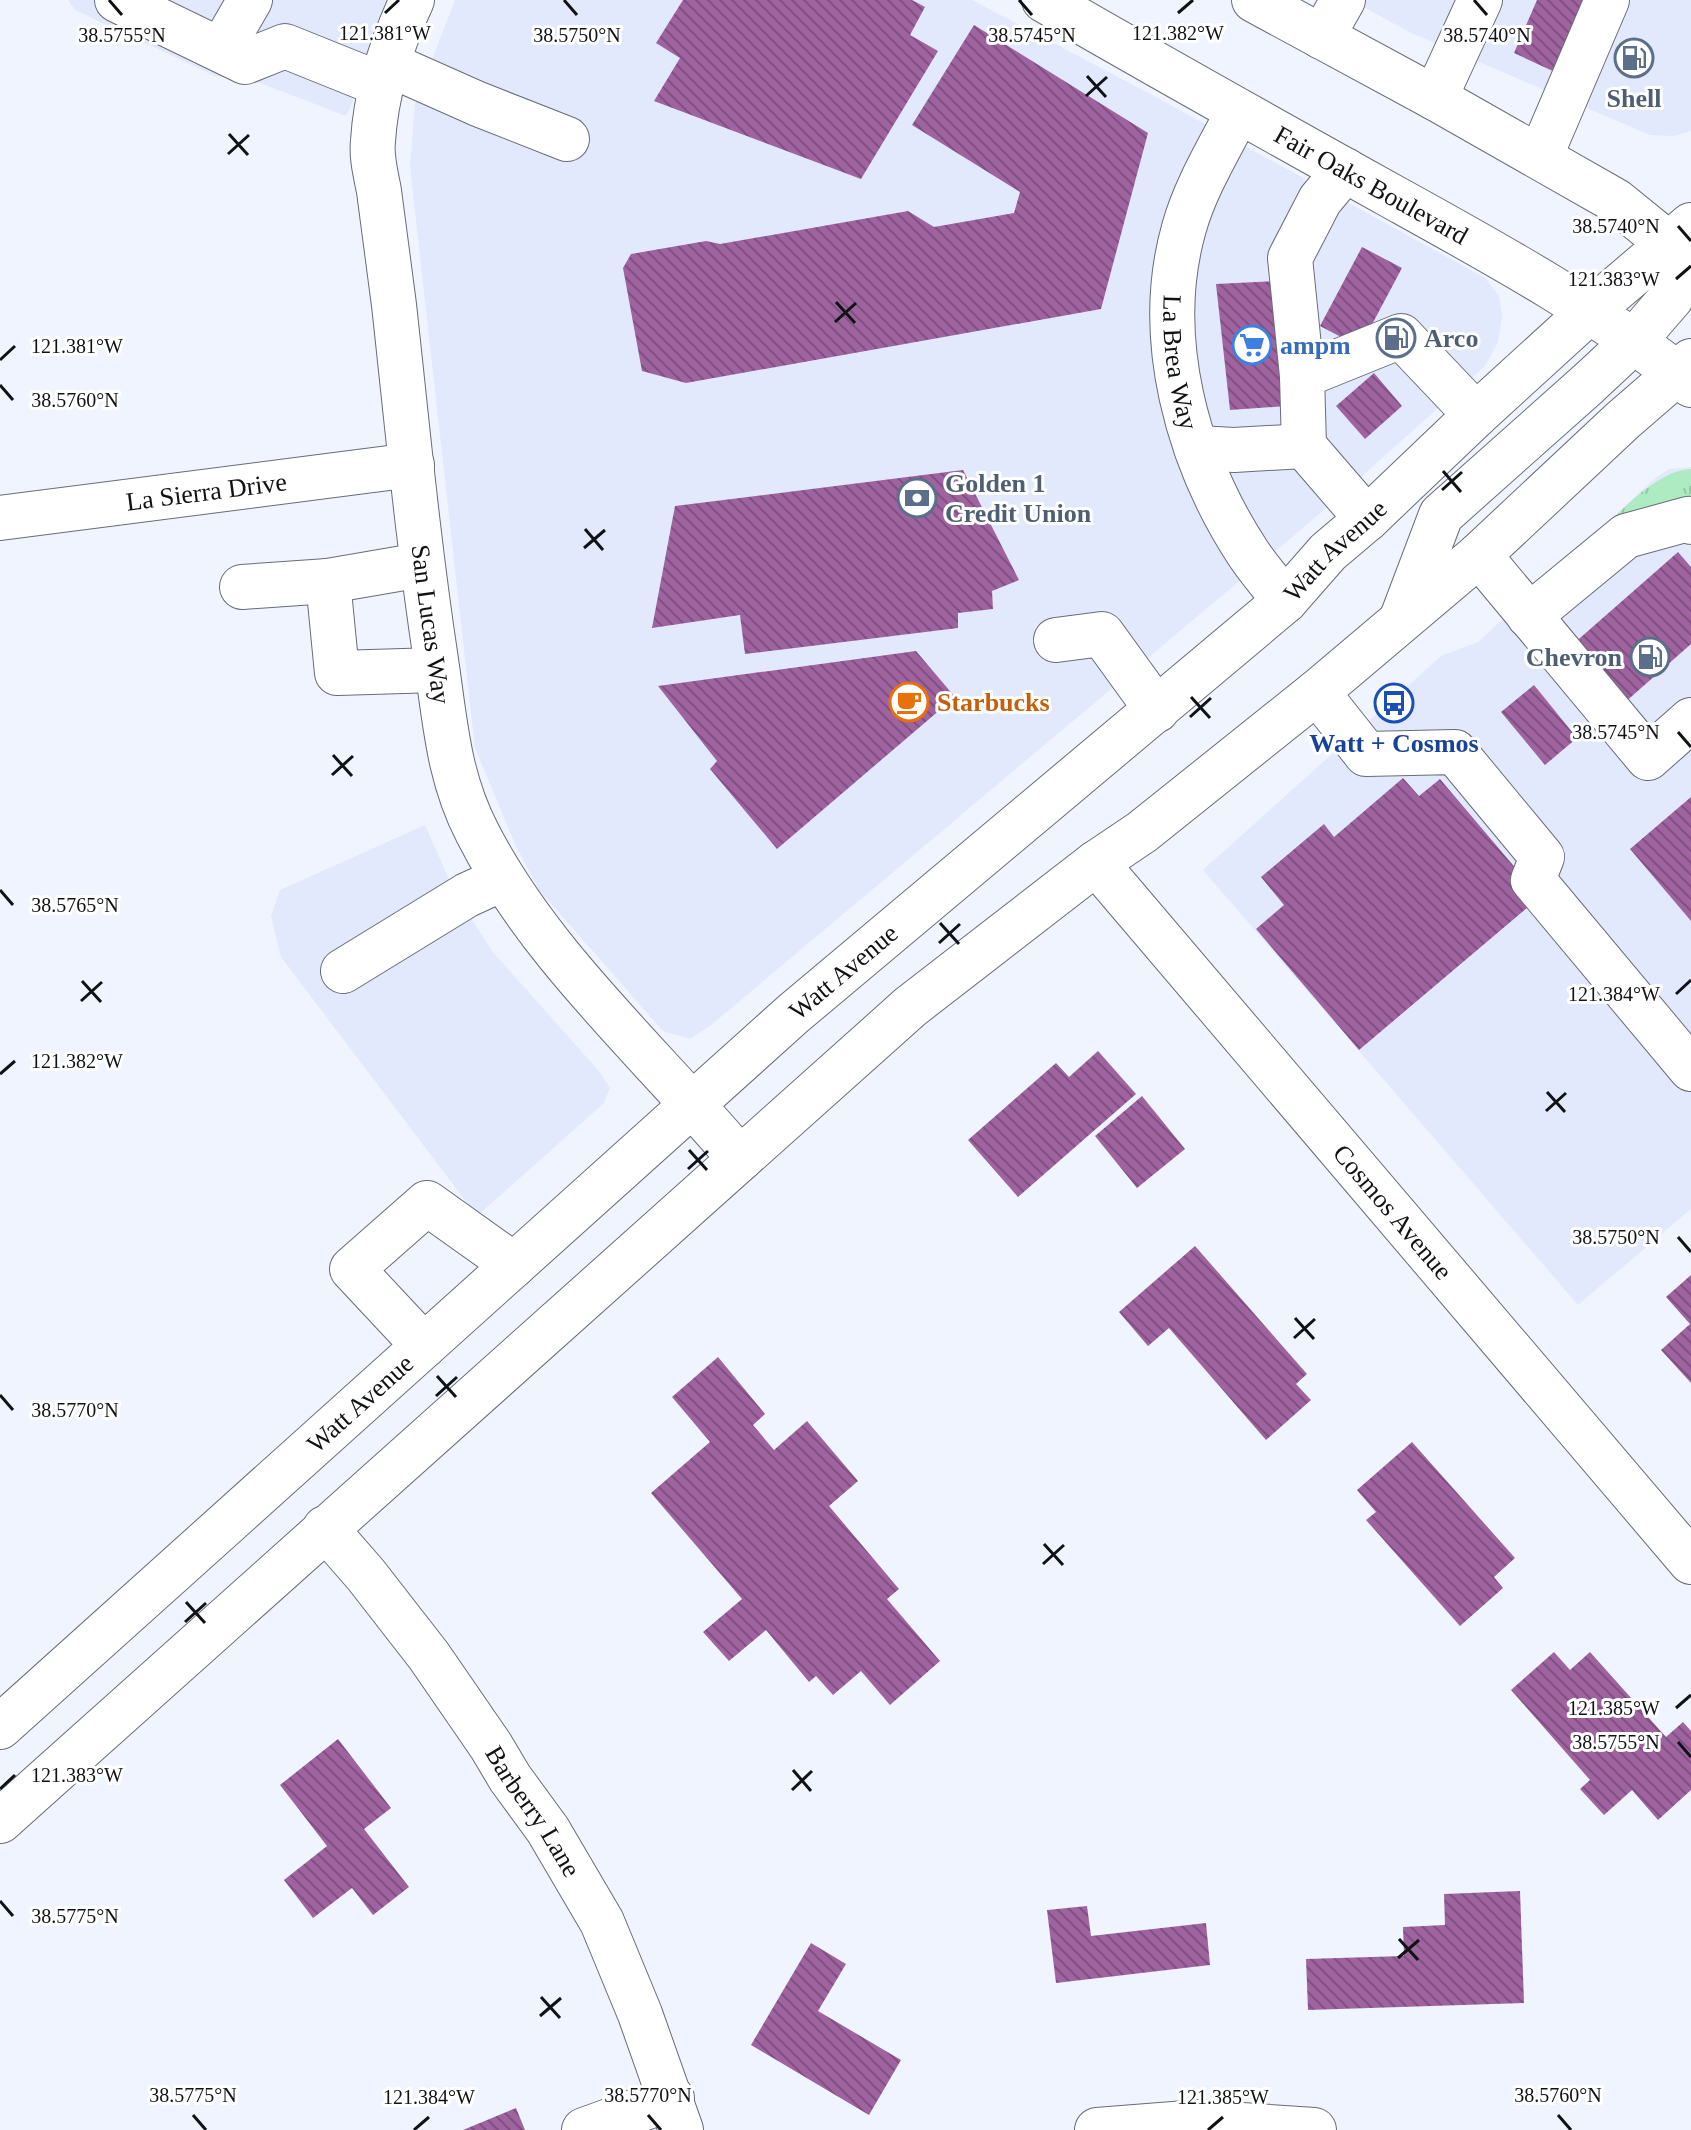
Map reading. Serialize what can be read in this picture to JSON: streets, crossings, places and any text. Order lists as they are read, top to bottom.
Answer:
{
  "streets": {
    "main road": [
      "Fair Oaks Boulevard",
      "La Brea Way",
      "La Sierra Drive",
      "Watt Avenue",
      "San Lucas Way",
      "Cosmos Avenue",
      "Barberry Lane"
    ]
  },
  "crossings": [
    ["Fair Oaks Boulevard", "La Brea Way"],
    ["Fair Oaks Boulevard", "Watt Avenue"],
    ["La Brea Way", "Watt Avenue"],
    ["La Sierra Drive", "San Lucas Way"],
    ["Watt Avenue", "San Lucas Way"]
  ],
  "places": {
    "fuel station": ["Shell", "Arco", "Chevron"],
    "supermarket": ["ampm"],
    "bank": ["Golden 1 Credit Union"],
    "cafe": ["Starbucks"],
    "bus stop": ["Watt + Cosmos"]
  },
  "coordinates": [
    "121.382°W",
    "121.381°W",
    "38.5755°N",
    "38.5745°N",
    "38.5750°N",
    "38.5740°N",
    "121.383°W",
    "38.5760°N",
    "38.5765°N",
    "121.384°W",
    "38.5770°N",
    "121.385°W",
    "38.5775°N"
  ]
}
